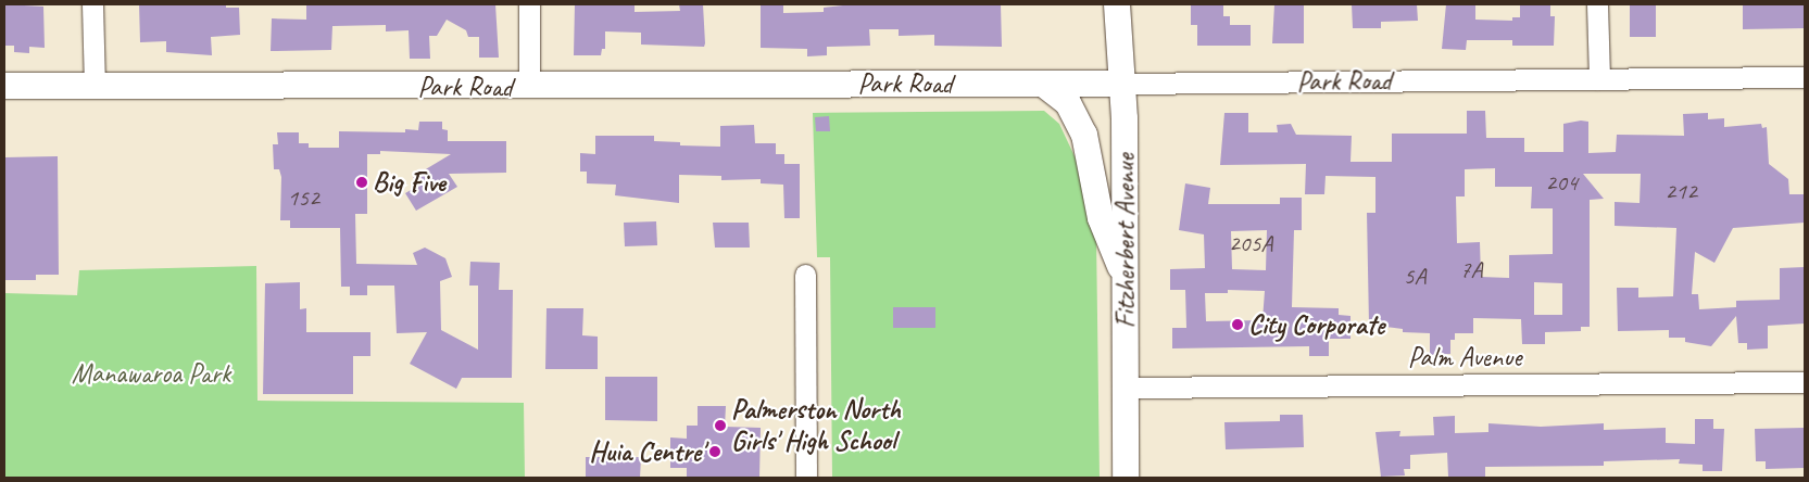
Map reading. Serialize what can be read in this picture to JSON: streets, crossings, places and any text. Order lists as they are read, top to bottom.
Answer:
{
  "streets": {
    "main road": ["Park Road", "Fitzherbert Avenue"],
    "street": ["Palm Avenue"]
  },
  "crossings": [
    ["Park Road", "Fitzherbert Avenue"],
    ["Fitzherbert Avenue", "Palm Avenue"]
  ],
  "parks": ["Manawaroa Park"],
  "places": [
    "Big Five",
    "City Corporate",
    "Palmerston North Girls' High School",
    "Huia Centre'"
  ],
  "house_numbers": [
    "204",
    "212",
    "152",
    "205A",
    "7A",
    "5A"
  ]
}
